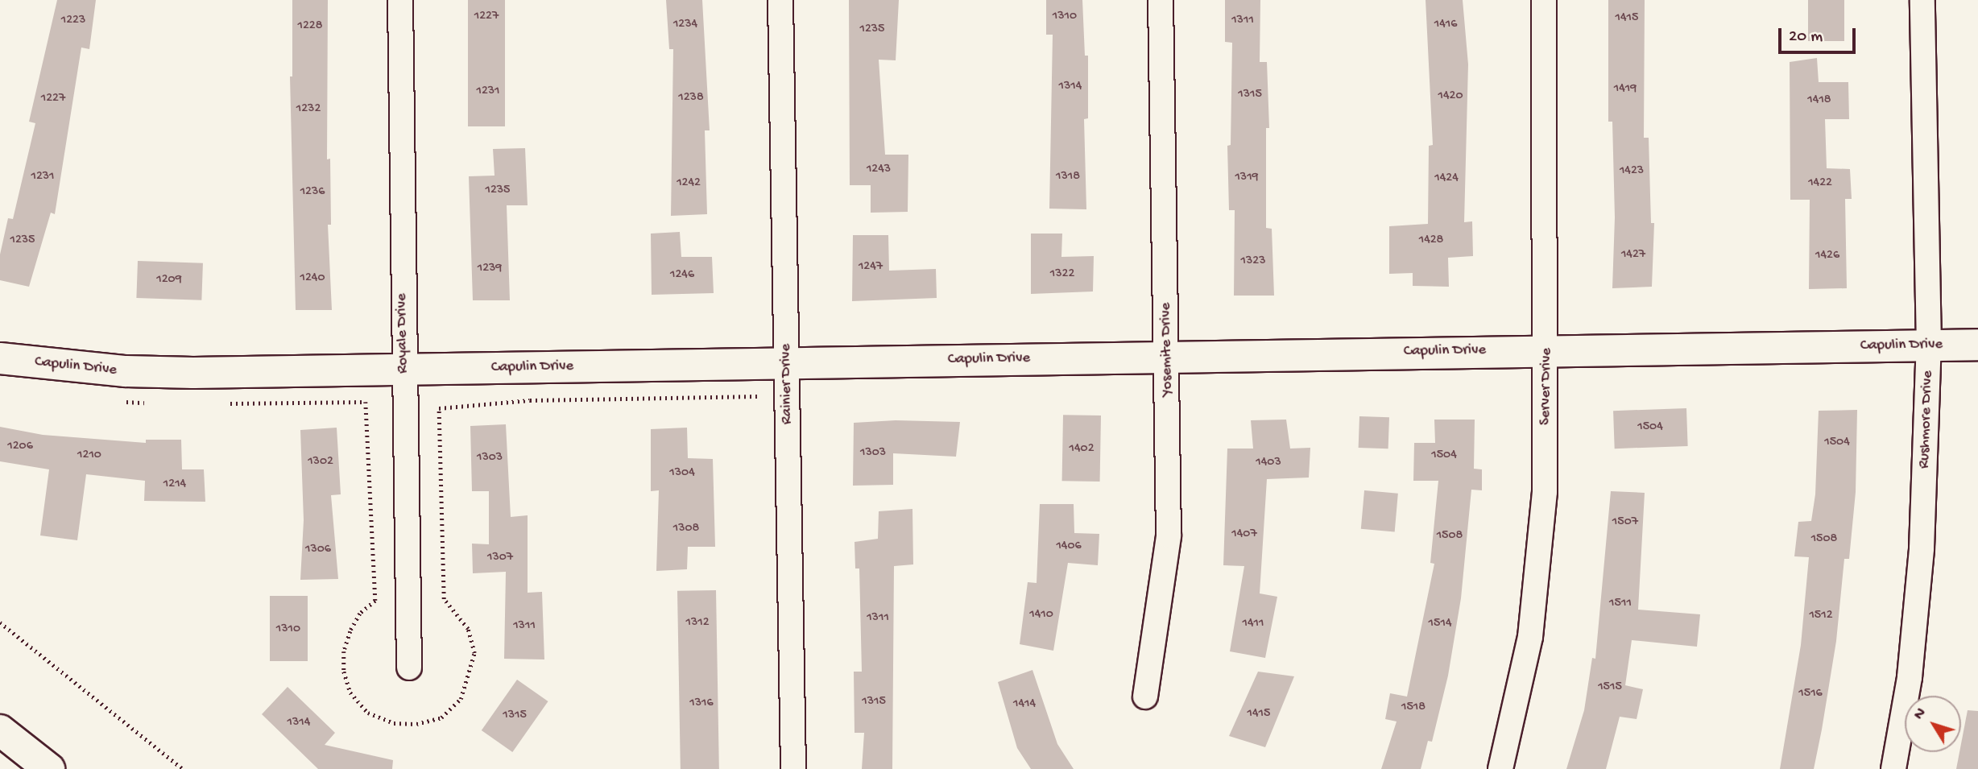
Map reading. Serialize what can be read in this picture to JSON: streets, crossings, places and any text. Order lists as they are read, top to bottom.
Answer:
{
  "streets": {
    "street": [
      "Royale Drive",
      "Capulin Drive",
      "Yosemite Drive",
      "Rainier Drive",
      "Server Drive",
      "Rushmore Drive"
    ]
  },
  "crossings": [
    ["Royale Drive", "Capulin Drive"],
    ["Capulin Drive", "Yosemite Drive"],
    ["Capulin Drive", "Rainier Drive"],
    ["Capulin Drive", "Server Drive"],
    ["Capulin Drive", "Rushmore Drive"]
  ],
  "house_numbers": [
    "1227",
    "1310",
    "1415",
    "1223",
    "1311",
    "1234",
    "1416",
    "1228",
    "1235",
    "1314",
    "1419",
    "1231",
    "1315",
    "1420",
    "1238",
    "1227",
    "1418",
    "1232",
    "1243",
    "1423",
    "1231",
    "1318",
    "1319",
    "1424",
    "1242",
    "1422",
    "1235",
    "1236",
    "1235",
    "1428",
    "1427",
    "1426",
    "1323",
    "1247",
    "1239",
    "1322",
    "1246",
    "1240",
    "1209",
    "1504",
    "1504",
    "1206",
    "1402",
    "1303",
    "1210",
    "1504",
    "1303",
    "1302",
    "1403",
    "1304",
    "1214",
    "1507",
    "1308",
    "1407",
    "1508",
    "1508",
    "1406",
    "1306",
    "1307",
    "1511",
    "1410",
    "1512",
    "1311",
    "1312",
    "1411",
    "1514",
    "1311",
    "1310",
    "1515",
    "1516",
    "1315",
    "1316",
    "1414",
    "1518",
    "1415",
    "1315",
    "1314"
  ],
  "scale_bar": "20 m",
  "north": "top left"
}
